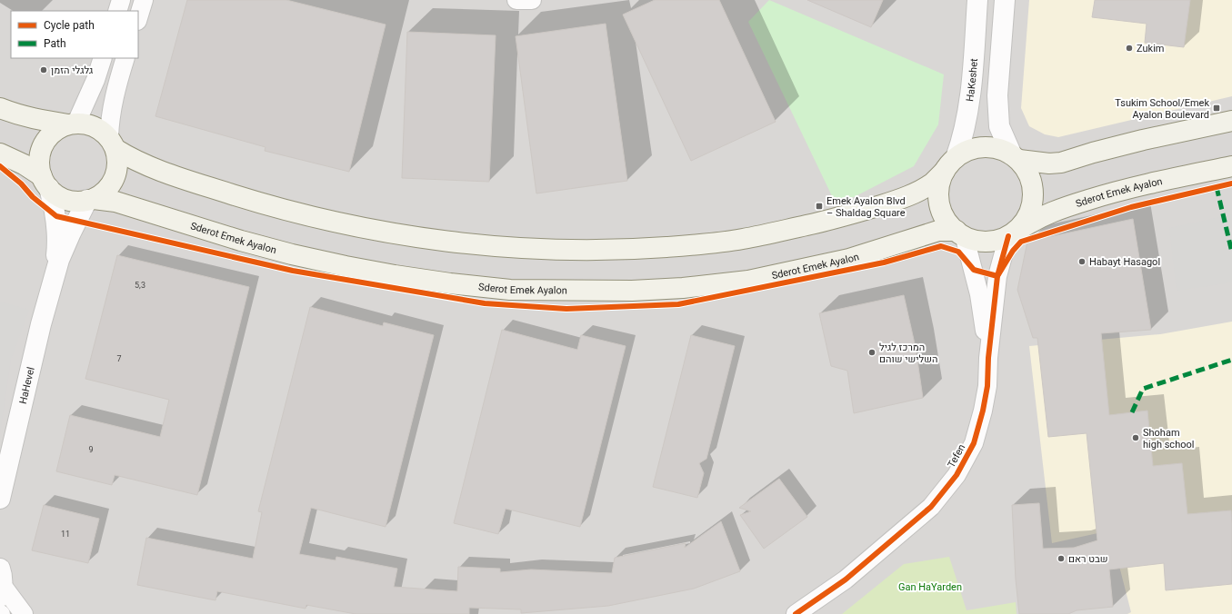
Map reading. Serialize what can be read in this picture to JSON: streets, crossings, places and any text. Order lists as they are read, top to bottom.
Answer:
{
  "streets": {
    "main road": ["Sderot Emek Ayalon"],
    "street": ["HaKeshet", "HaHevel", "Tefen"]
  },
  "crossings": [
    ["HaKeshet", "Sderot Emek Ayalon"],
    ["HaKeshet", "Tefen"],
    ["Sderot Emek Ayalon", "HaHevel"],
    ["Sderot Emek Ayalon", "Tefen"]
  ],
  "parks": ["Gan HaYarden"],
  "places": {
    "other": [
      "Zukim",
      "גלגלי הזמן",
      "Habayt Hasagol",
      "המרכז לגיל השלישי שוהם",
      "Shoham high school",
      "שבט ראם"
    ],
    "transit": ["Tsukim School/Emek Ayalon Boulevard", "Emek Ayalon Blvd – Shaldag Square"]
  },
  "house_numbers": [
    "5,3",
    "7",
    "9",
    "11"
  ],
  "legend": ["Cycle path", "Path"]
}
